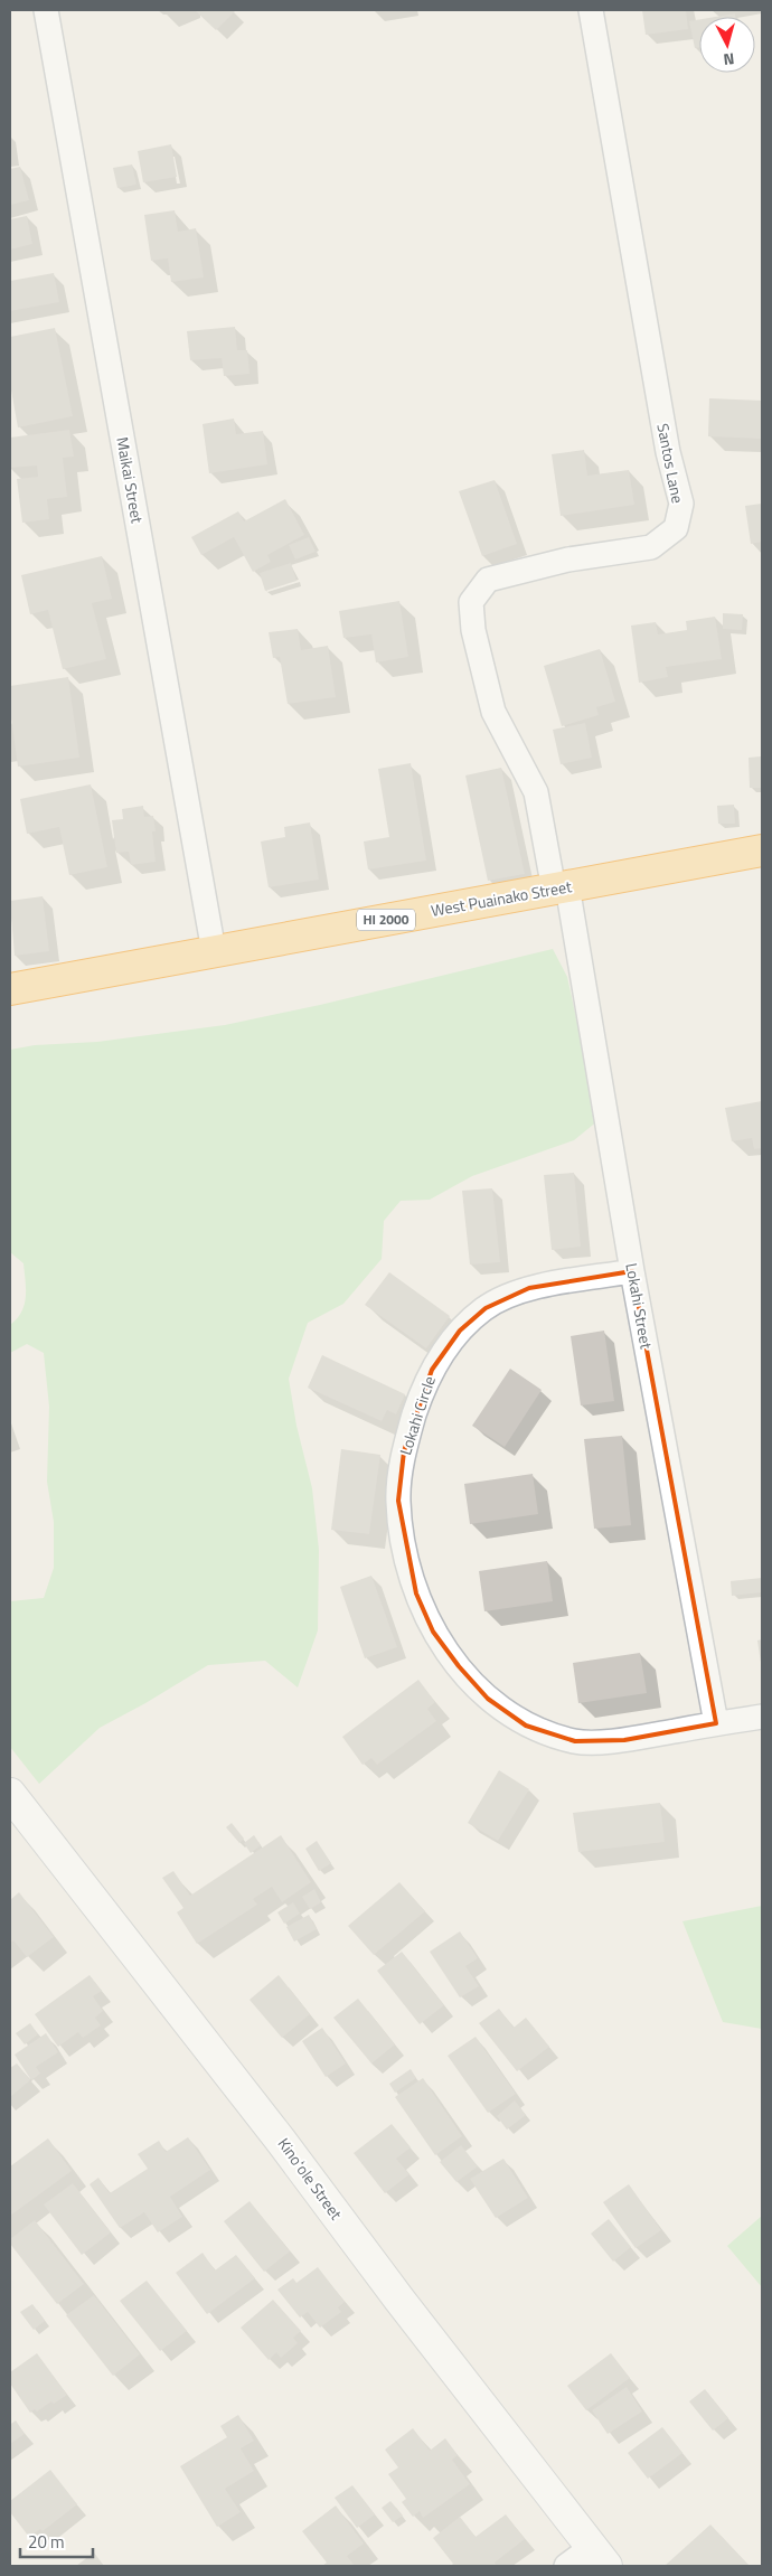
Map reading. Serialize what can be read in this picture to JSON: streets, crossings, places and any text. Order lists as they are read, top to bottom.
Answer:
{
  "streets": {
    "highway": ["West Puainako Street", "HI 2000"],
    "street": [
      "Santos Lane",
      "Maikai Street",
      "Lokahi Street",
      "Lokahi Circle",
      "Kinoʻole Street"
    ]
  },
  "crossings": [
    ["Santos Lane", "West Puainako Street"],
    ["Santos Lane", "Lokahi Street"],
    ["Maikai Street", "West Puainako Street"],
    ["West Puainako Street", "Lokahi Street"],
    ["Lokahi Street", "Lokahi Circle"]
  ],
  "scale_bar": "20 m",
  "north": "bottom"
}
